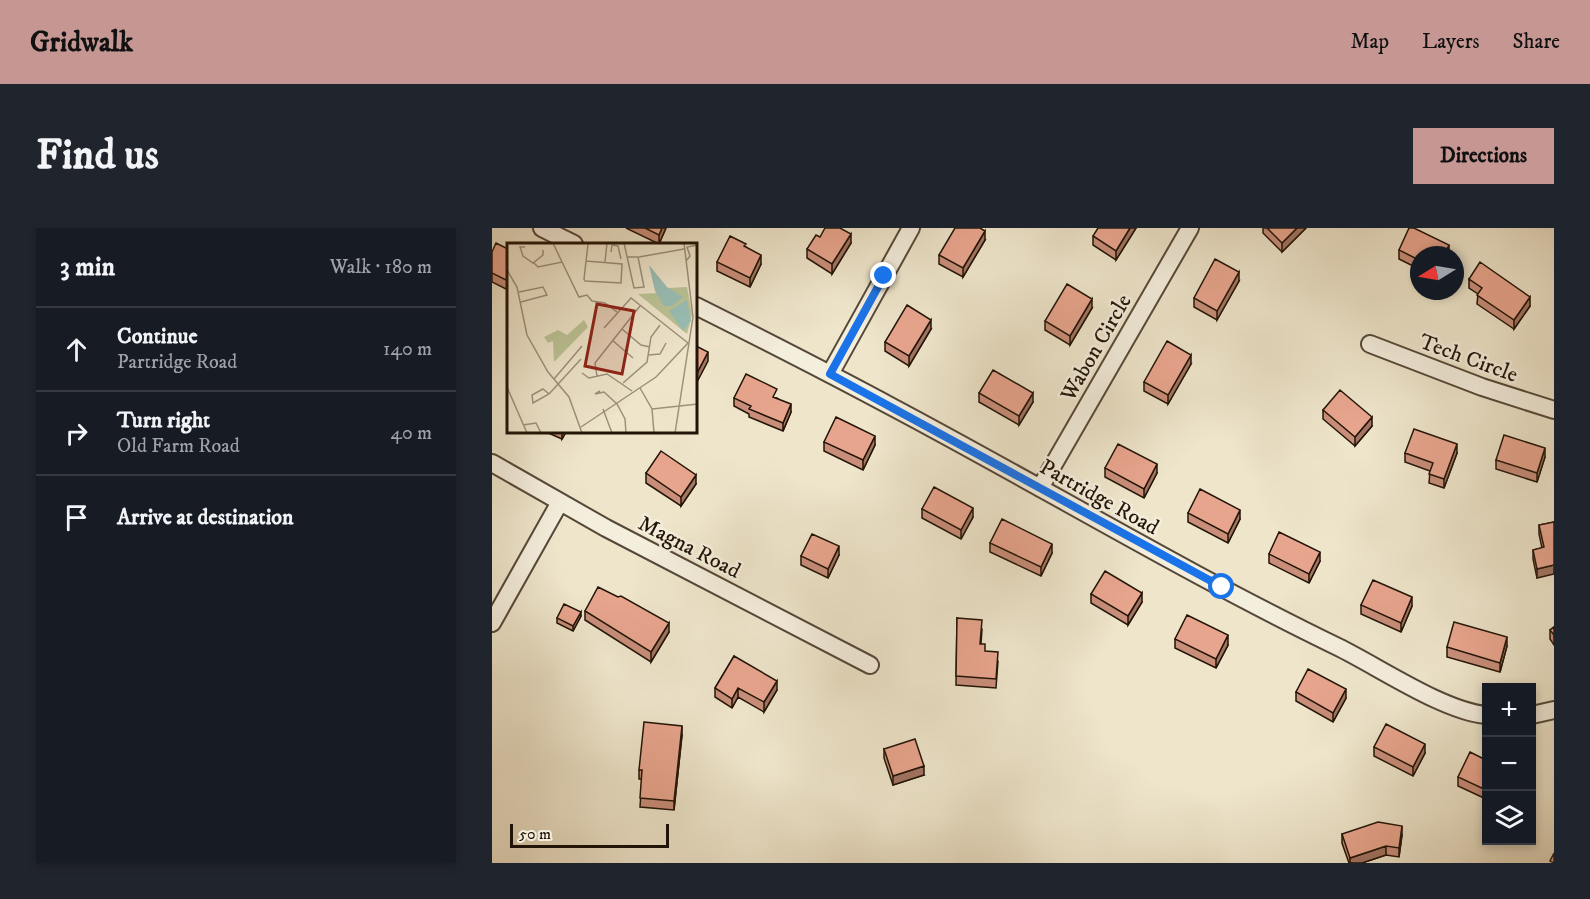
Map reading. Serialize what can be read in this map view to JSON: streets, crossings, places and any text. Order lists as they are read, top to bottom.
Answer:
{
  "streets": {
    "street": [
      "Wabon Circle",
      "Tech Circle",
      "Partridge Road",
      "Magna Road"
    ]
  },
  "crossings": [
    ["Wabon Circle", "Partridge Road"]
  ],
  "scale_bar": "50 m",
  "north": "left",
  "page": {
    "header": "Gridwalk",
    "nav": ["Map", "Layers", "Share"],
    "buttons": "Directions",
    "title": "Find us",
    "heading": ["3 min", "Walk · 180 m"],
    "list": [
      ["Continue", "Partridge Road", "140 m"],
      ["Turn right", "Old Farm Road", "40 m"],
      "Arrive at destination"
    ],
    "map_buttons": ["+", "−"],
    "scale": "50 m"
  }
}
